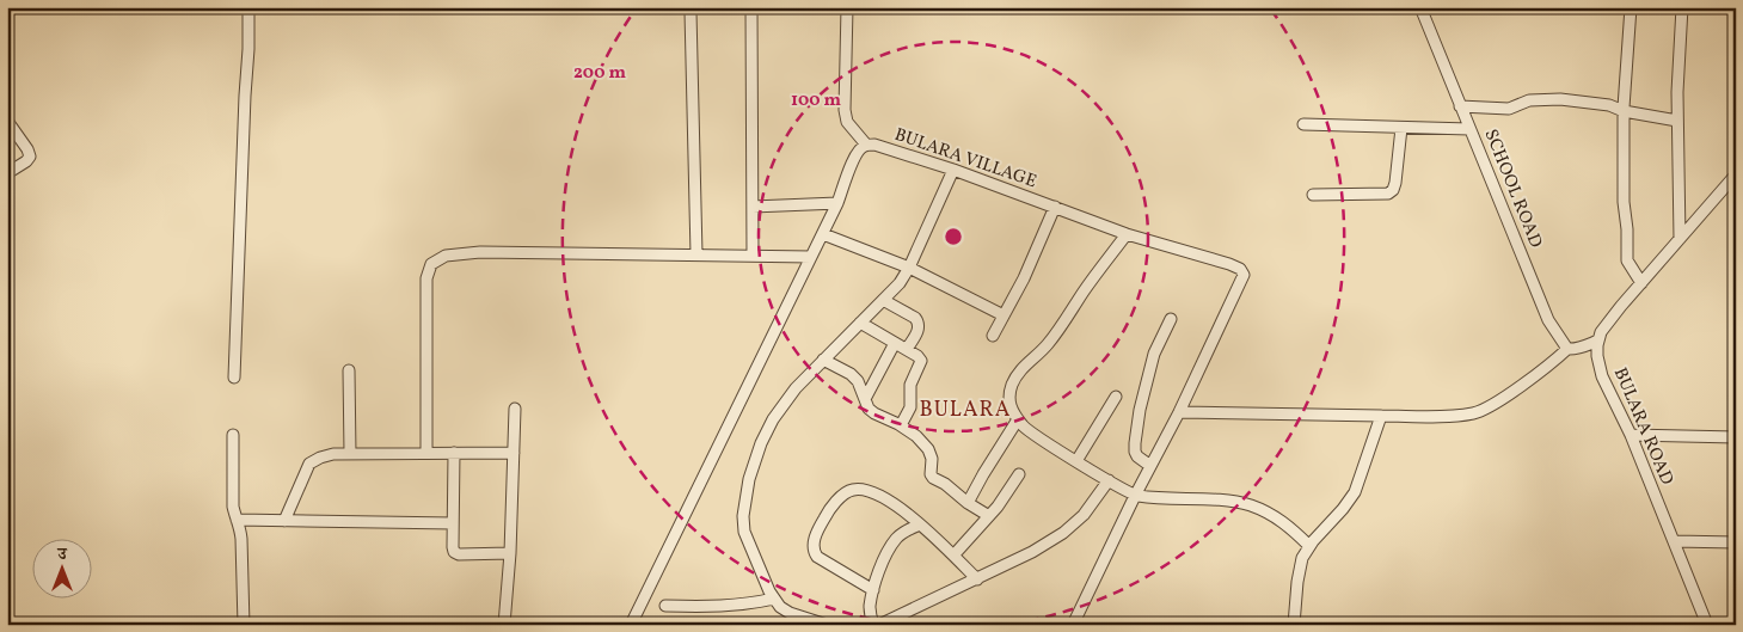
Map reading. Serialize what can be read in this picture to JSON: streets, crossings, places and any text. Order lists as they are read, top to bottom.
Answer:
{
  "streets": {
    "street": ["BULARA VILLAGE", "SCHOOL ROAD", "BULARA ROAD"]
  },
  "districts": ["BULARA"],
  "north": "top",
  "rings": ["200 m", "100 m"]
}
